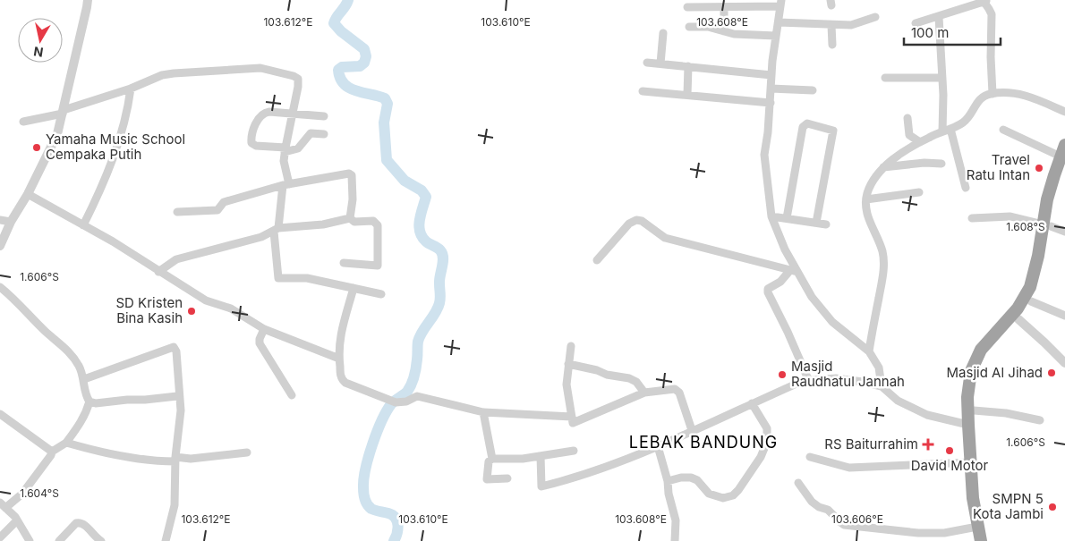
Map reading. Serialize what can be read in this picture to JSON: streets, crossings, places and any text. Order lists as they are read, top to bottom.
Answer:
{
  "districts": ["LEBAK BANDUNG"],
  "places": {
    "other": [
      "Yamaha Music School Cempaka Putih",
      "Travel Ratu Intan",
      "SD Kristen Bina Kasih",
      "Masjid Al Jihad",
      "Masjid Raudhatul Jannah",
      "David Motor",
      "SMPN 5 Kota Jambi"
    ],
    "health": ["RS Baiturrahim"]
  },
  "scale_bar": "100 m",
  "north": "bottom",
  "coordinates": [
    "103.612°E",
    "103.610°E",
    "103.608°E",
    "1.608°S",
    "1.606°S",
    "1.604°S",
    "103.606°E"
  ]
}
